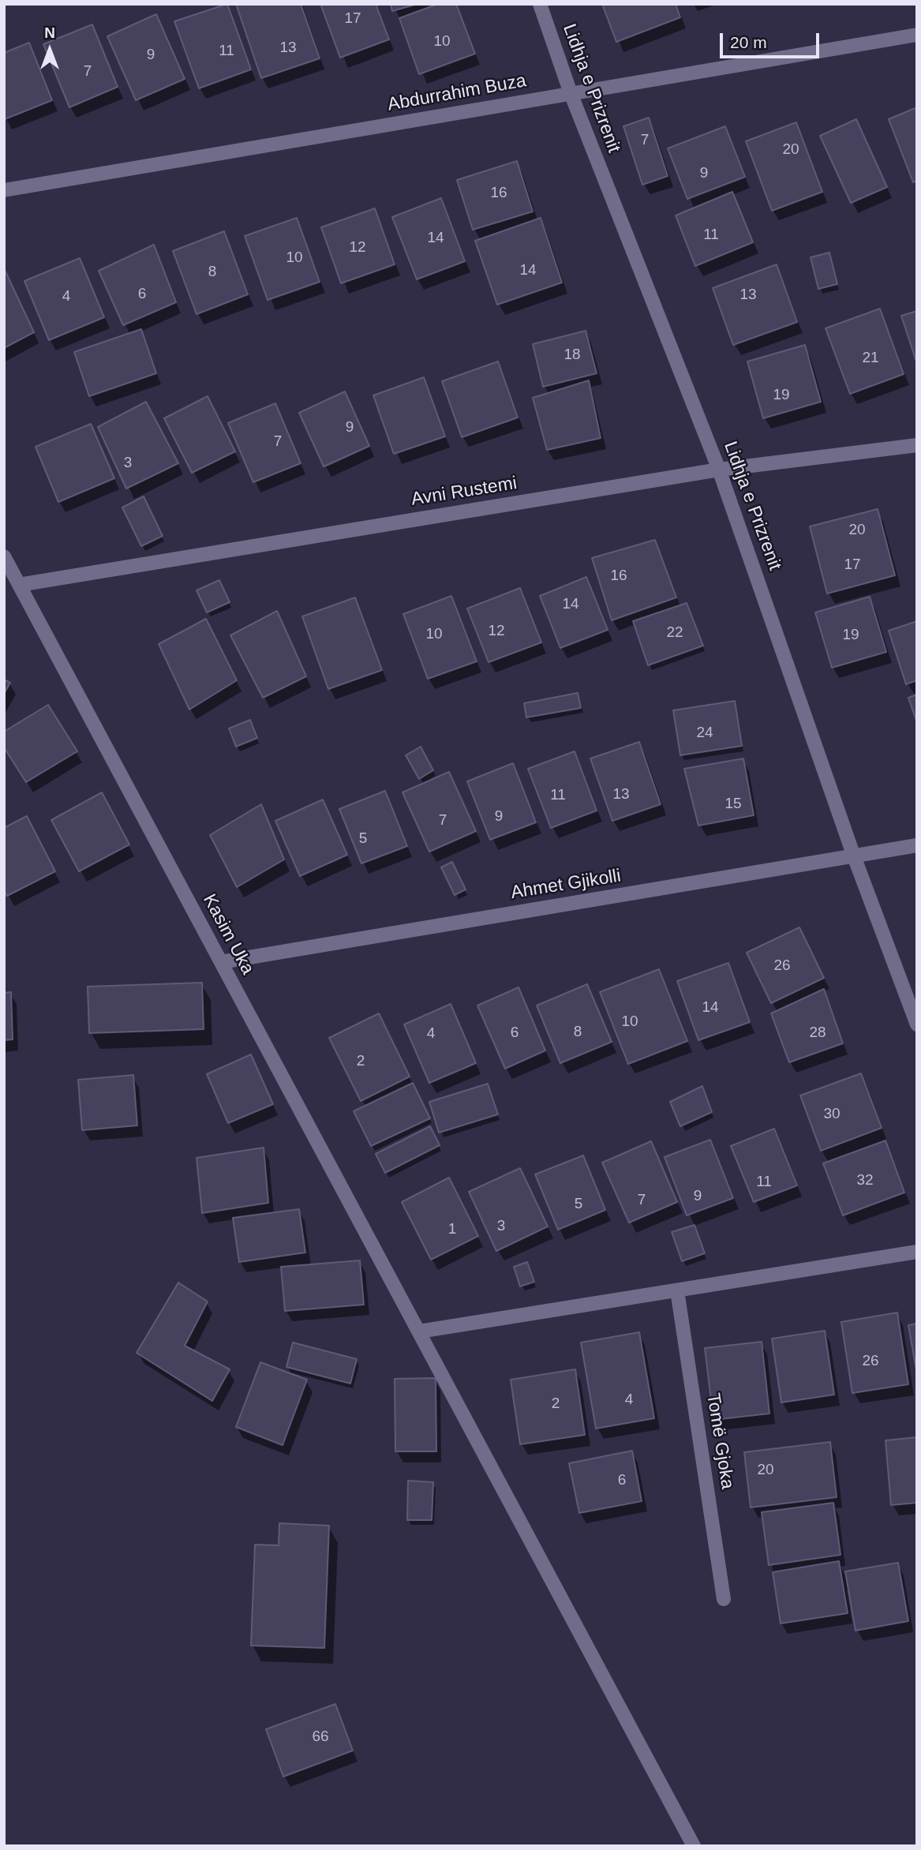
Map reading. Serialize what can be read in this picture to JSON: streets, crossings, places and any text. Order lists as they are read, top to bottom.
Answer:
{
  "streets": {
    "street": [
      "Lidhja e Prizrenit",
      "Abdurrahim Buza",
      "Avni Rustemi",
      "Ahmet Gjikolli",
      "Kasim Uka",
      "Tomë Gjoka"
    ]
  },
  "crossings": [
    ["Lidhja e Prizrenit", "Abdurrahim Buza"],
    ["Lidhja e Prizrenit", "Avni Rustemi"],
    ["Lidhja e Prizrenit", "Ahmet Gjikolli"],
    ["Avni Rustemi", "Kasim Uka"],
    ["Ahmet Gjikolli", "Kasim Uka"]
  ],
  "house_numbers": [
    "17",
    "10",
    "13",
    "11",
    "9",
    "7",
    "7",
    "20",
    "9",
    "16",
    "11",
    "14",
    "12",
    "10",
    "14",
    "8",
    "6",
    "13",
    "4",
    "18",
    "21",
    "19",
    "9",
    "7",
    "3",
    "20",
    "17",
    "16",
    "14",
    "12",
    "22",
    "10",
    "19",
    "24",
    "13",
    "11",
    "15",
    "9",
    "7",
    "5",
    "26",
    "14",
    "10",
    "8",
    "6",
    "28",
    "4",
    "2",
    "30",
    "32",
    "11",
    "9",
    "7",
    "5",
    "3",
    "1",
    "26",
    "4",
    "2",
    "20",
    "6",
    "66"
  ],
  "scale_bar": "20 m",
  "north": "top"
}
